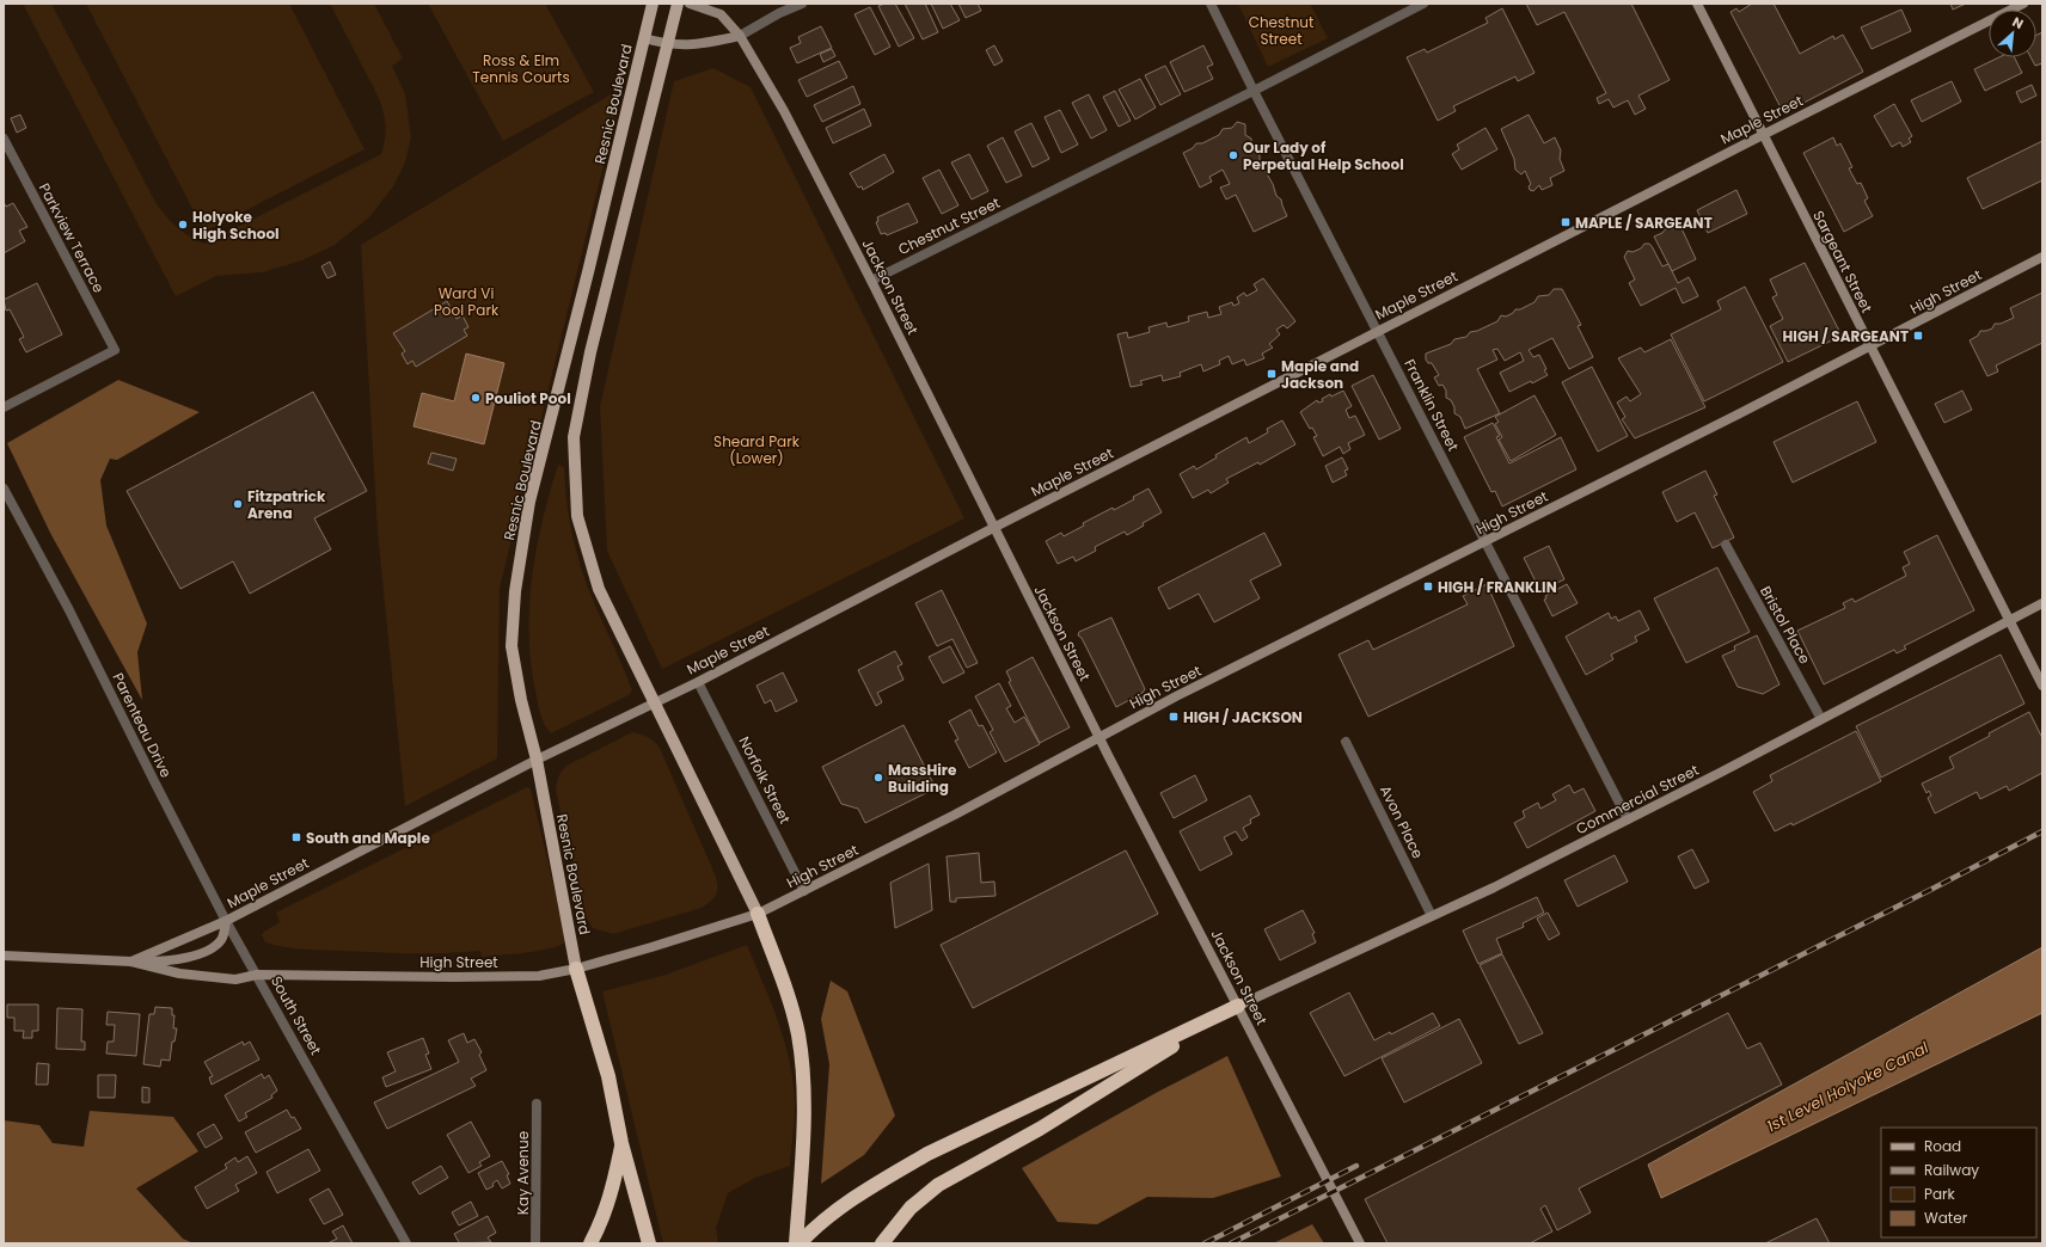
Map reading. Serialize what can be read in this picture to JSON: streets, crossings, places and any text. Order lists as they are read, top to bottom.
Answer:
{
  "streets": {
    "main road": [
      "Resnic Boulevard",
      "Maple Street",
      "Sargeant Street",
      "Jackson Street",
      "High Street",
      "Commercial Street",
      "South Street"
    ],
    "street": [
      "Chestnut Street",
      "Parkview Terrace",
      "Franklin Street",
      "Bristol Place",
      "Parenteau Drive",
      "Norfolk Street",
      "Avon Place",
      "Kay Avenue"
    ]
  },
  "crossings": [
    ["Resnic Boulevard", "Maple Street"],
    ["Resnic Boulevard", "High Street"],
    ["Maple Street", "Sargeant Street"],
    ["Maple Street", "Jackson Street"],
    ["Maple Street", "Franklin Street"],
    ["Maple Street", "Parenteau Drive"],
    ["Maple Street", "Norfolk Street"],
    ["Maple Street", "South Street"],
    ["Chestnut Street", "Jackson Street"],
    ["Chestnut Street", "Franklin Street"],
    ["Sargeant Street", "High Street"],
    ["Sargeant Street", "Commercial Street"],
    ["Jackson Street", "High Street"],
    ["Jackson Street", "Commercial Street"],
    ["High Street", "Franklin Street"],
    ["High Street", "Parenteau Drive"],
    ["High Street", "Norfolk Street"],
    ["High Street", "South Street"],
    ["Franklin Street", "Commercial Street"],
    ["Bristol Place", "Commercial Street"],
    ["Parenteau Drive", "South Street"],
    ["Commercial Street", "Avon Place"]
  ],
  "water": ["1st Level Holyoke Canal"],
  "parks": [
    "Chestnut Street",
    "Ross & Elm Tennis Courts",
    "Ward Vi Pool Park",
    "Sheard Park (Lower)"
  ],
  "places": {
    "other": [
      "Our Lady of Perpetual Help School",
      "Holyoke High School",
      "Pouliot Pool",
      "Fitzpatrick Arena",
      "MassHire Building"
    ],
    "transit": [
      "MAPLE / SARGEANT",
      "HIGH / SARGEANT",
      "Maple and Jackson",
      "HIGH / FRANKLIN",
      "HIGH / JACKSON",
      "South and Maple"
    ]
  },
  "legend": [
    "Road",
    "Railway",
    "Park",
    "Water"
  ],
  "north": "top right"
}
